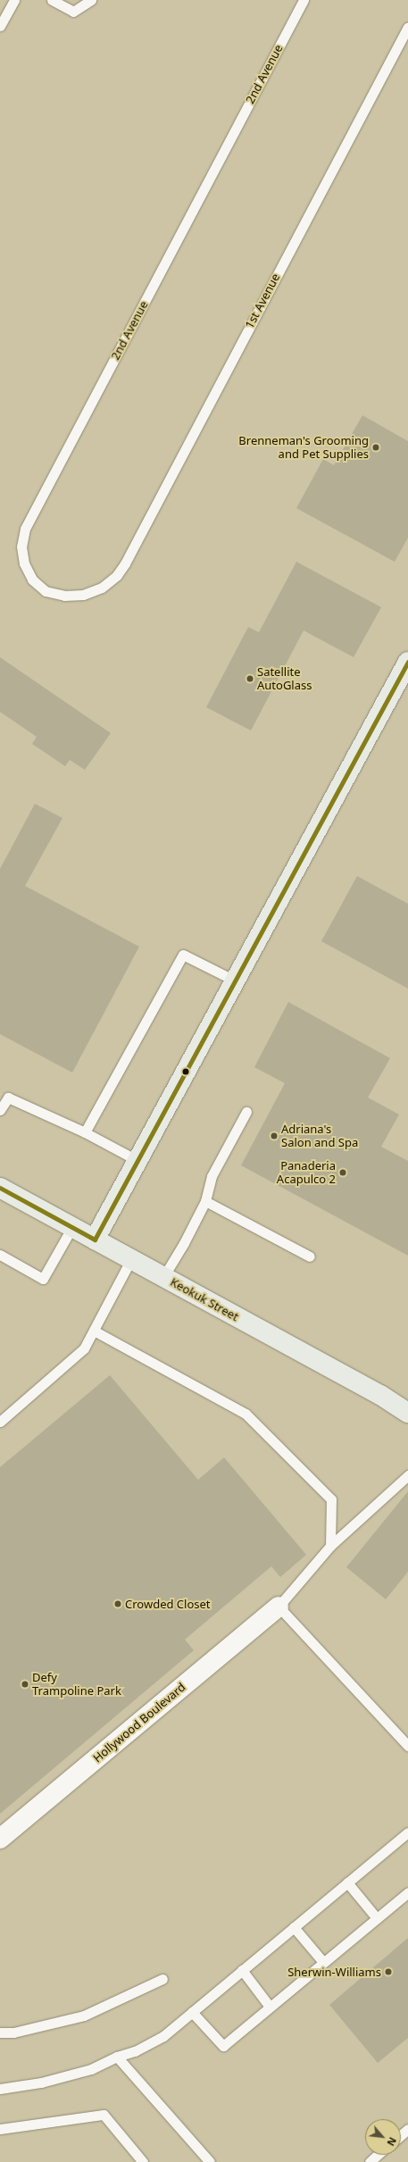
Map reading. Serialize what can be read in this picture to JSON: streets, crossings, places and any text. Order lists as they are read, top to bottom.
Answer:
{
  "streets": {
    "street": ["Keokuk Street", "Hollywood Boulevard"],
    "lane": ["2nd Avenue", "1st Avenue"]
  },
  "crossings": [
    ["2nd Avenue", "1st Avenue"]
  ],
  "places": [
    "Brenneman's Grooming and Pet Supplies",
    "Satellite AutoGlass",
    "Adriana's Salon and Spa",
    "Panaderia Acapulco 2",
    "Crowded Closet",
    "Defy Trampoline Park",
    "Sherwin-Williams"
  ],
  "north": "bottom right"
}
